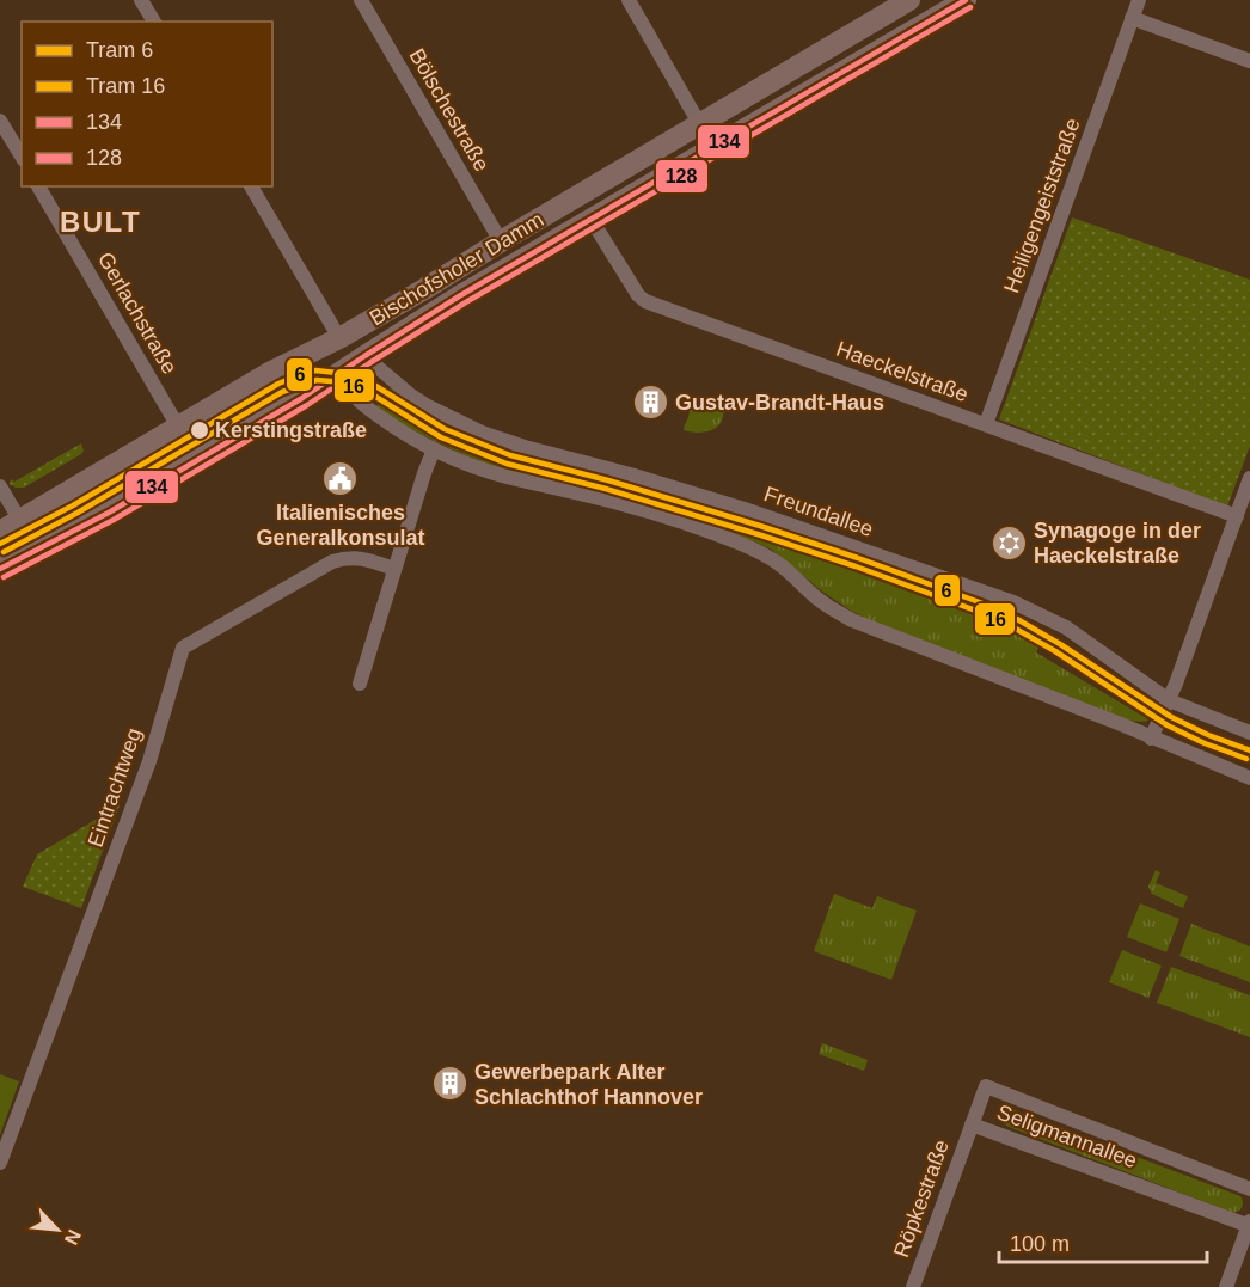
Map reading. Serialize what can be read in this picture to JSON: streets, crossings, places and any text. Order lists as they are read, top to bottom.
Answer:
{
  "streets": {
    "main road": ["Bischofsholer Damm"],
    "street": [
      "Bölschestraße",
      "Heiligengeiststraße",
      "Gerlachstraße",
      "Haeckelstraße",
      "Freundallee",
      "Eintrachtweg",
      "Seligmannallee",
      "Röpkestraße"
    ]
  },
  "crossings": [
    ["Bölschestraße", "Bischofsholer Damm"],
    ["Heiligengeiststraße", "Haeckelstraße"],
    ["Bischofsholer Damm", "Gerlachstraße"],
    ["Bischofsholer Damm", "Haeckelstraße"],
    ["Bischofsholer Damm", "Freundallee"],
    ["Seligmannallee", "Röpkestraße"]
  ],
  "districts": ["BULT"],
  "places": {
    "building": ["Gustav-Brandt-Haus", "Gewerbepark Alter Schlachthof Hannover"],
    "other": ["Kerstingstraße"],
    "public building": ["Italienisches Generalkonsulat"],
    "synagogue": ["Synagoge in der Haeckelstraße"]
  },
  "lines": [
    "transit line 134",
    "transit line 128",
    "tram line 6",
    "tram line 16"
  ],
  "legend": [
    "Tram 6",
    "Tram 16",
    "134",
    "128"
  ],
  "scale_bar": "100 m",
  "north": "bottom right"
}
